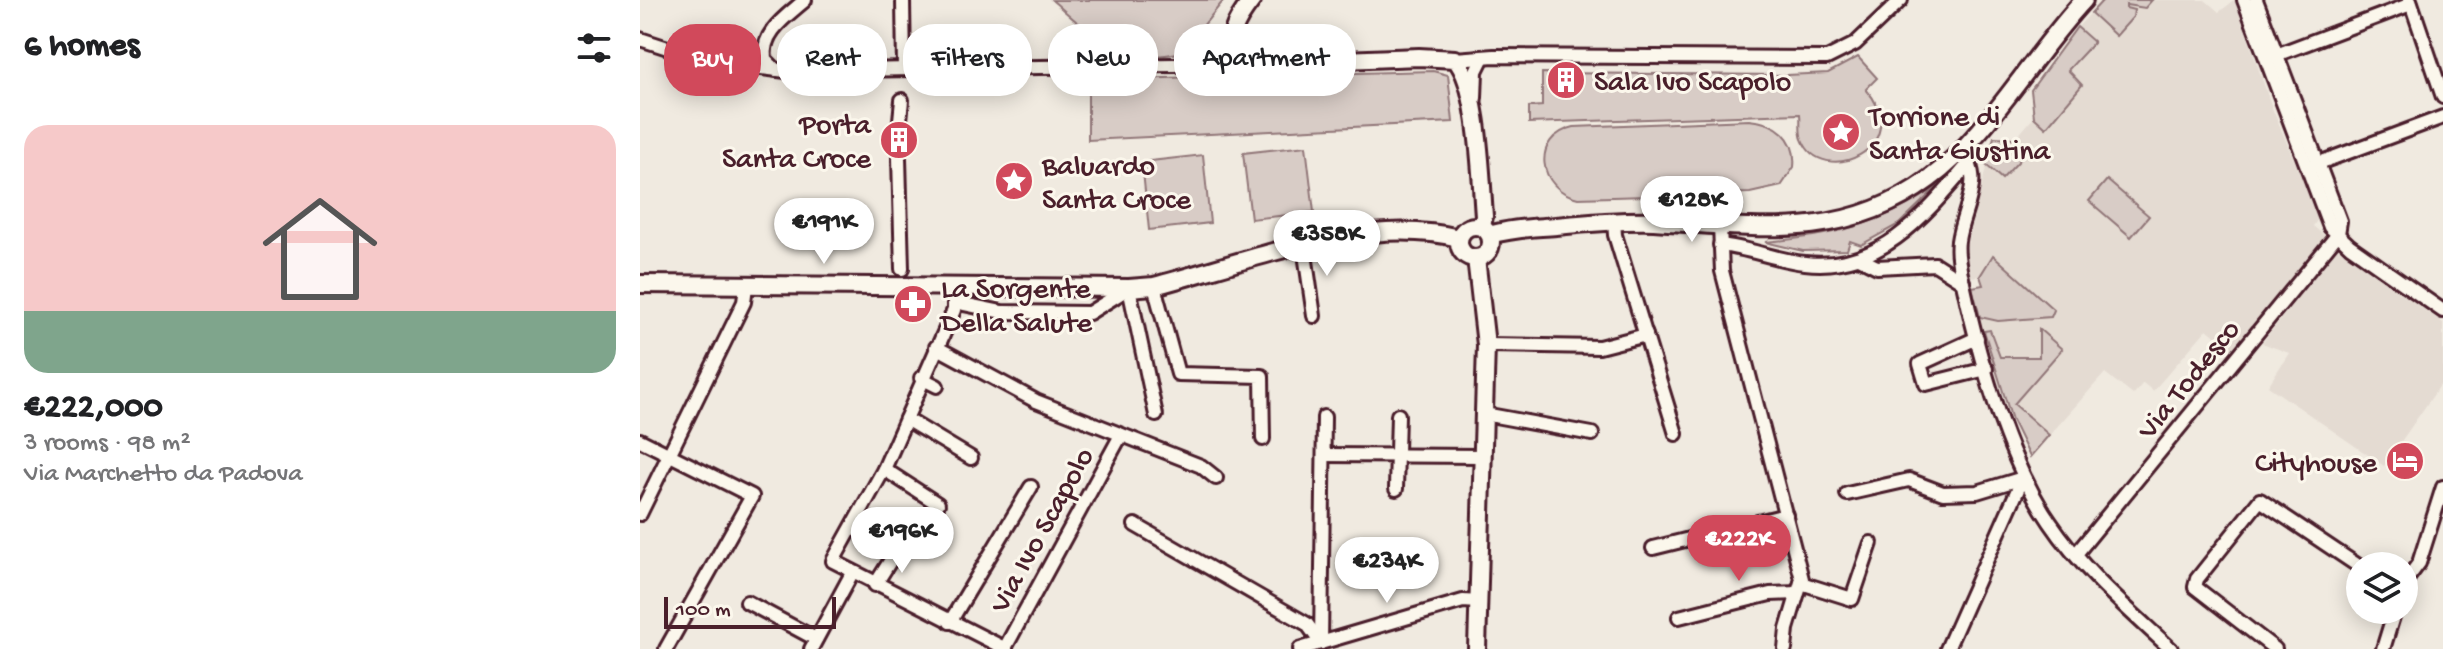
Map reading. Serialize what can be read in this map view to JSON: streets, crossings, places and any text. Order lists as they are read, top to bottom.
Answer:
{
  "streets": {
    "street": ["Via Todesco", "Via Ivo Scapolo"]
  },
  "places": {
    "building": ["Sala Ivo Scapolo", "Porta Santa Croce"],
    "place": ["Torrione di Santa Giustina", "Baluardo Santa Croce"],
    "pharmacy": ["La Sorgente Della Salute"],
    "hotel": ["Cityhouse"]
  },
  "scale_bar": "100 m",
  "page": {
    "heading": "6 homes",
    "chip": [
      "Buy",
      "Rent",
      "Filters",
      "New",
      "Apartment"
    ],
    "list": [
      {
        "name": "€222,000",
        "note": "3 rooms · 98 m² · Via Marchetto da Padova"
      }
    ],
    "price": [
      "€128K",
      "€191K",
      "€358K",
      "€196K",
      "€222K",
      "€234K"
    ],
    "scale": "100 m"
  }
}
